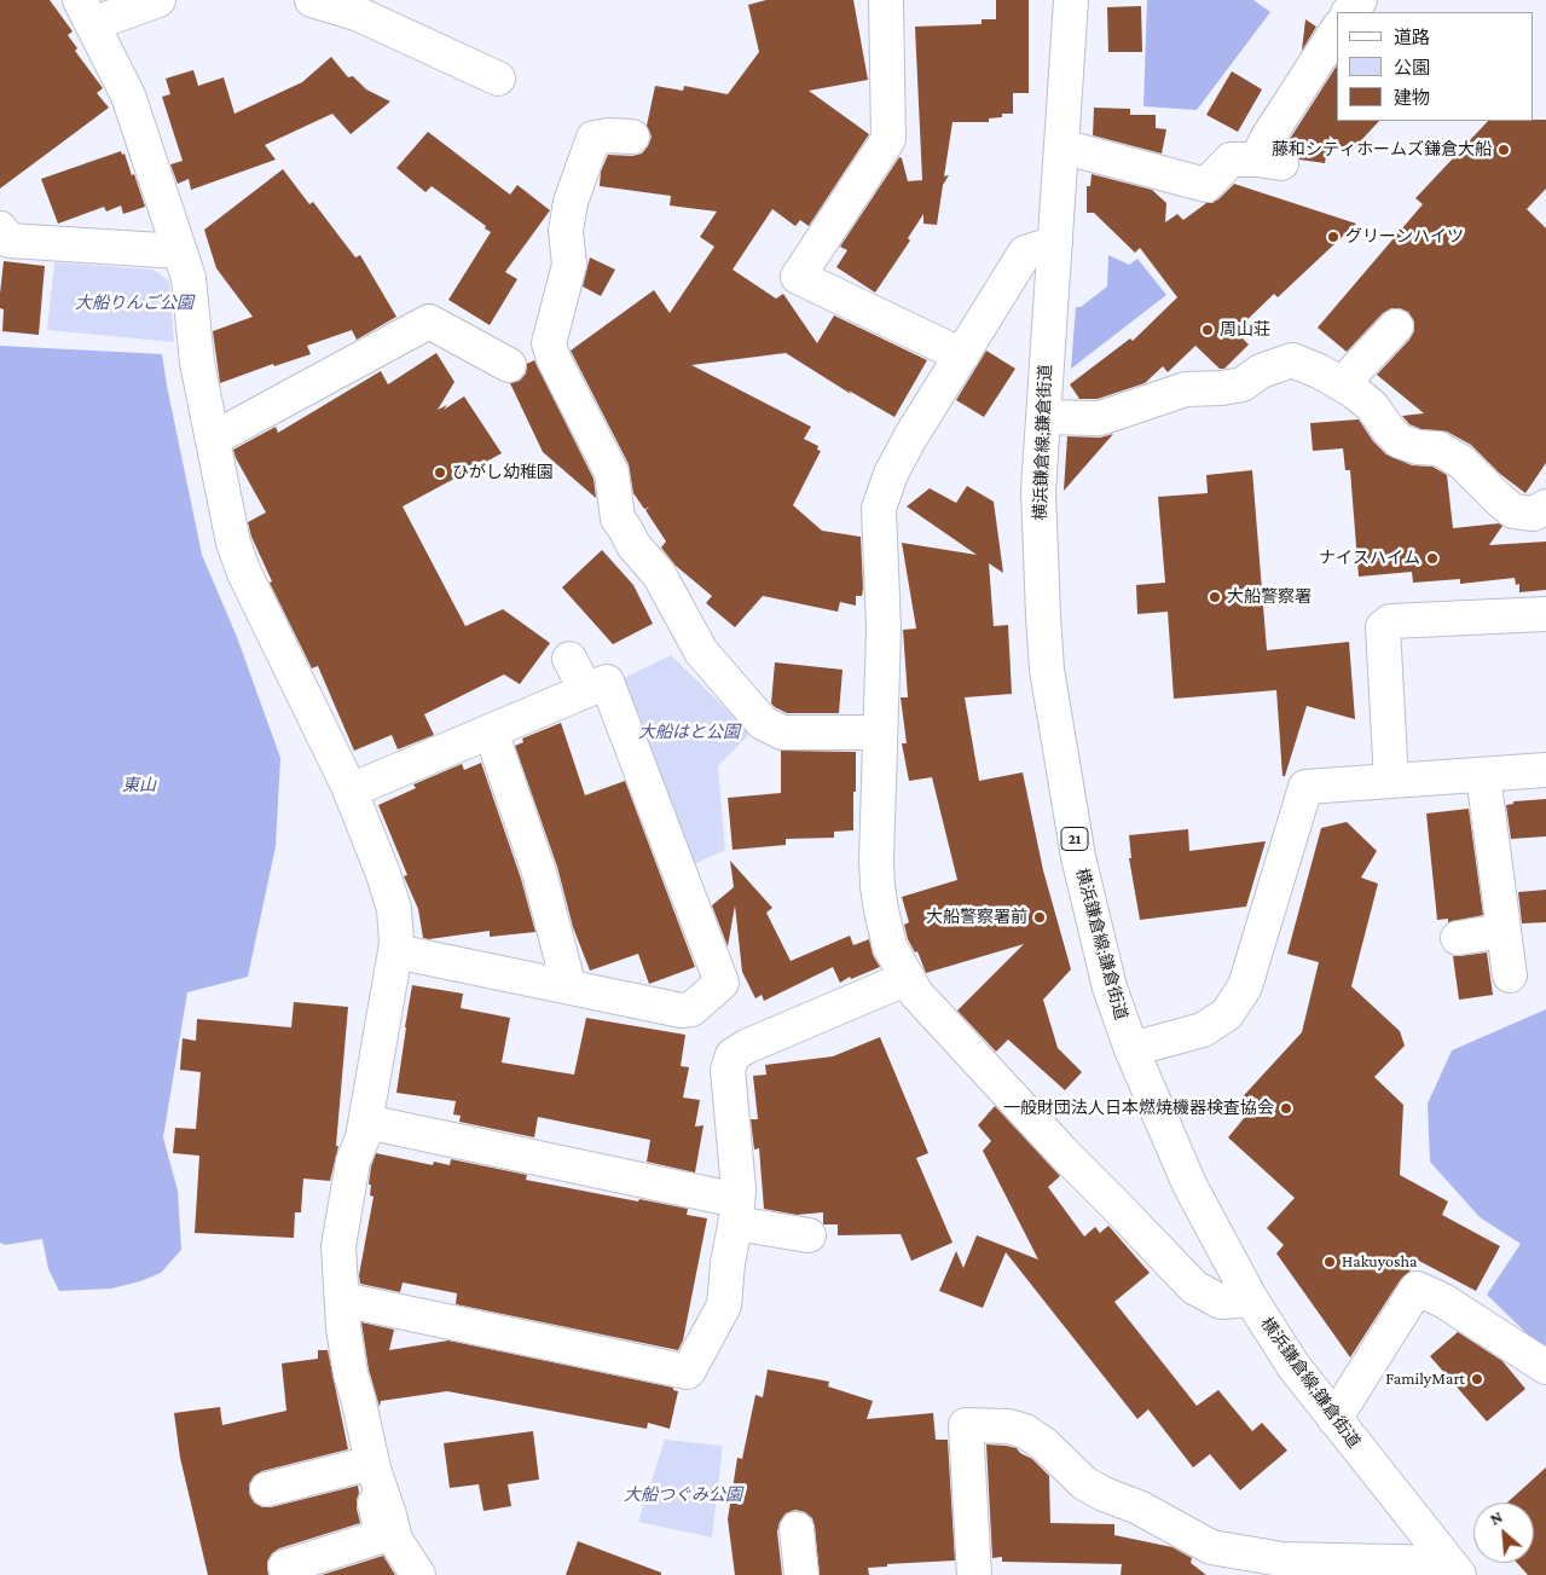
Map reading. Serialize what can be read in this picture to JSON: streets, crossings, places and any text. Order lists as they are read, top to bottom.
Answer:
{
  "streets": {
    "street": ["横浜鎌倉線;鎌倉街道", "21"]
  },
  "parks": [
    "大船りんご公園",
    "大船はと公園",
    "東山",
    "大船つぐみ公園"
  ],
  "places": [
    "藤和シティホームズ鎌倉大船",
    "グリーンハイツ",
    "周山荘",
    "ひがし幼稚園",
    "ナイスハイム",
    "大船警察署",
    "大船警察署前",
    "一般財団法人日本燃焼機器検査協会",
    "Hakuyosha",
    "FamilyMart"
  ],
  "legend": ["道路", "公園", "建物"],
  "north": "top left"
}
